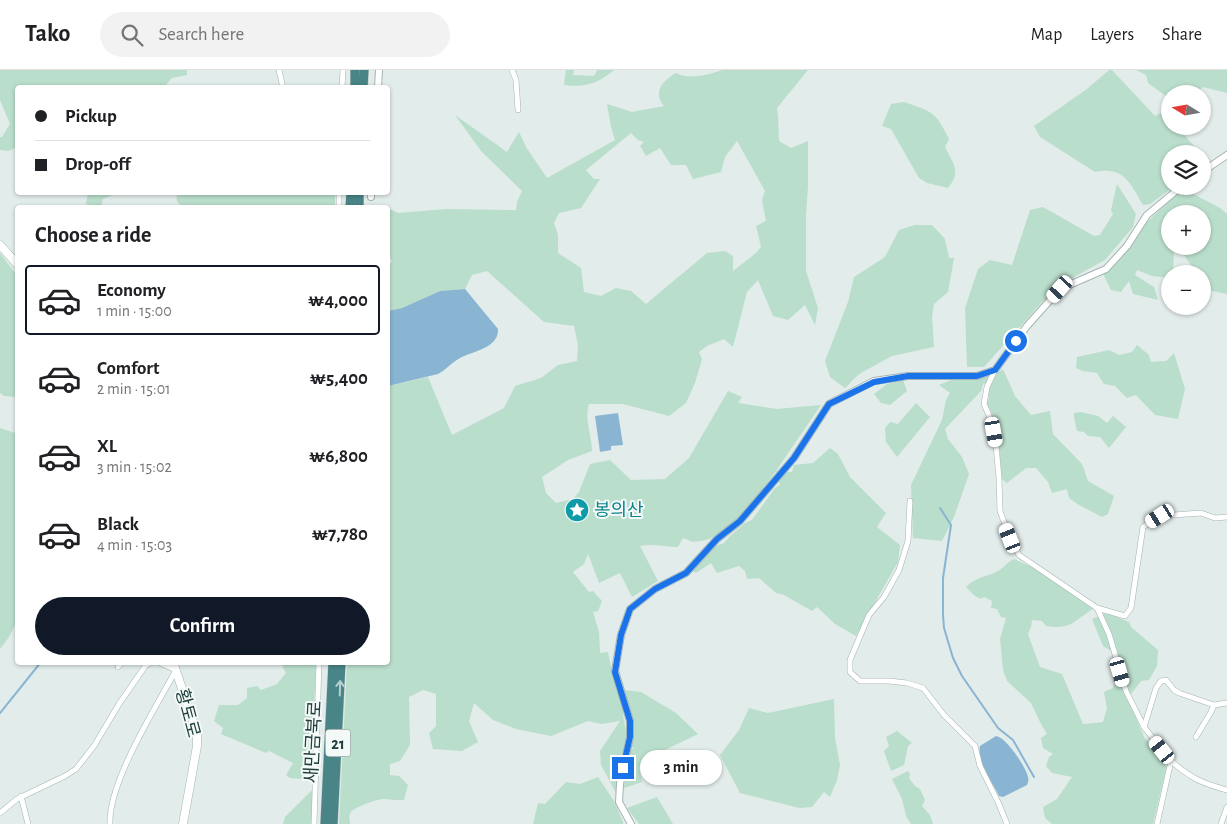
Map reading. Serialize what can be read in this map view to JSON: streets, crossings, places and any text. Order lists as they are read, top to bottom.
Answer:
{
  "streets": {
    "highway": ["새만금북로", "21"],
    "main road": ["황토로"]
  },
  "places": {
    "place": ["봉의산"]
  },
  "north": "left",
  "page": {
    "header": "Tako",
    "search": "Search here",
    "nav": ["Map", "Layers", "Share"],
    "map_buttons": ["+", "−"],
    "banner": ["Pickup", "Drop-off"],
    "heading": "Choose a ride",
    "list": [
      {
        "name": "Economy",
        "note": "1 min · 15:00",
        "value": "₩4,000"
      },
      {
        "name": "Comfort",
        "note": "2 min · 15:01",
        "value": "₩5,400"
      },
      {
        "name": "XL",
        "note": "3 min · 15:02",
        "value": "₩6,800"
      },
      {
        "name": "Black",
        "note": "4 min · 15:03",
        "value": "₩7,780"
      }
    ],
    "buttons": "Confirm",
    "bubble": "3 min"
  }
}
